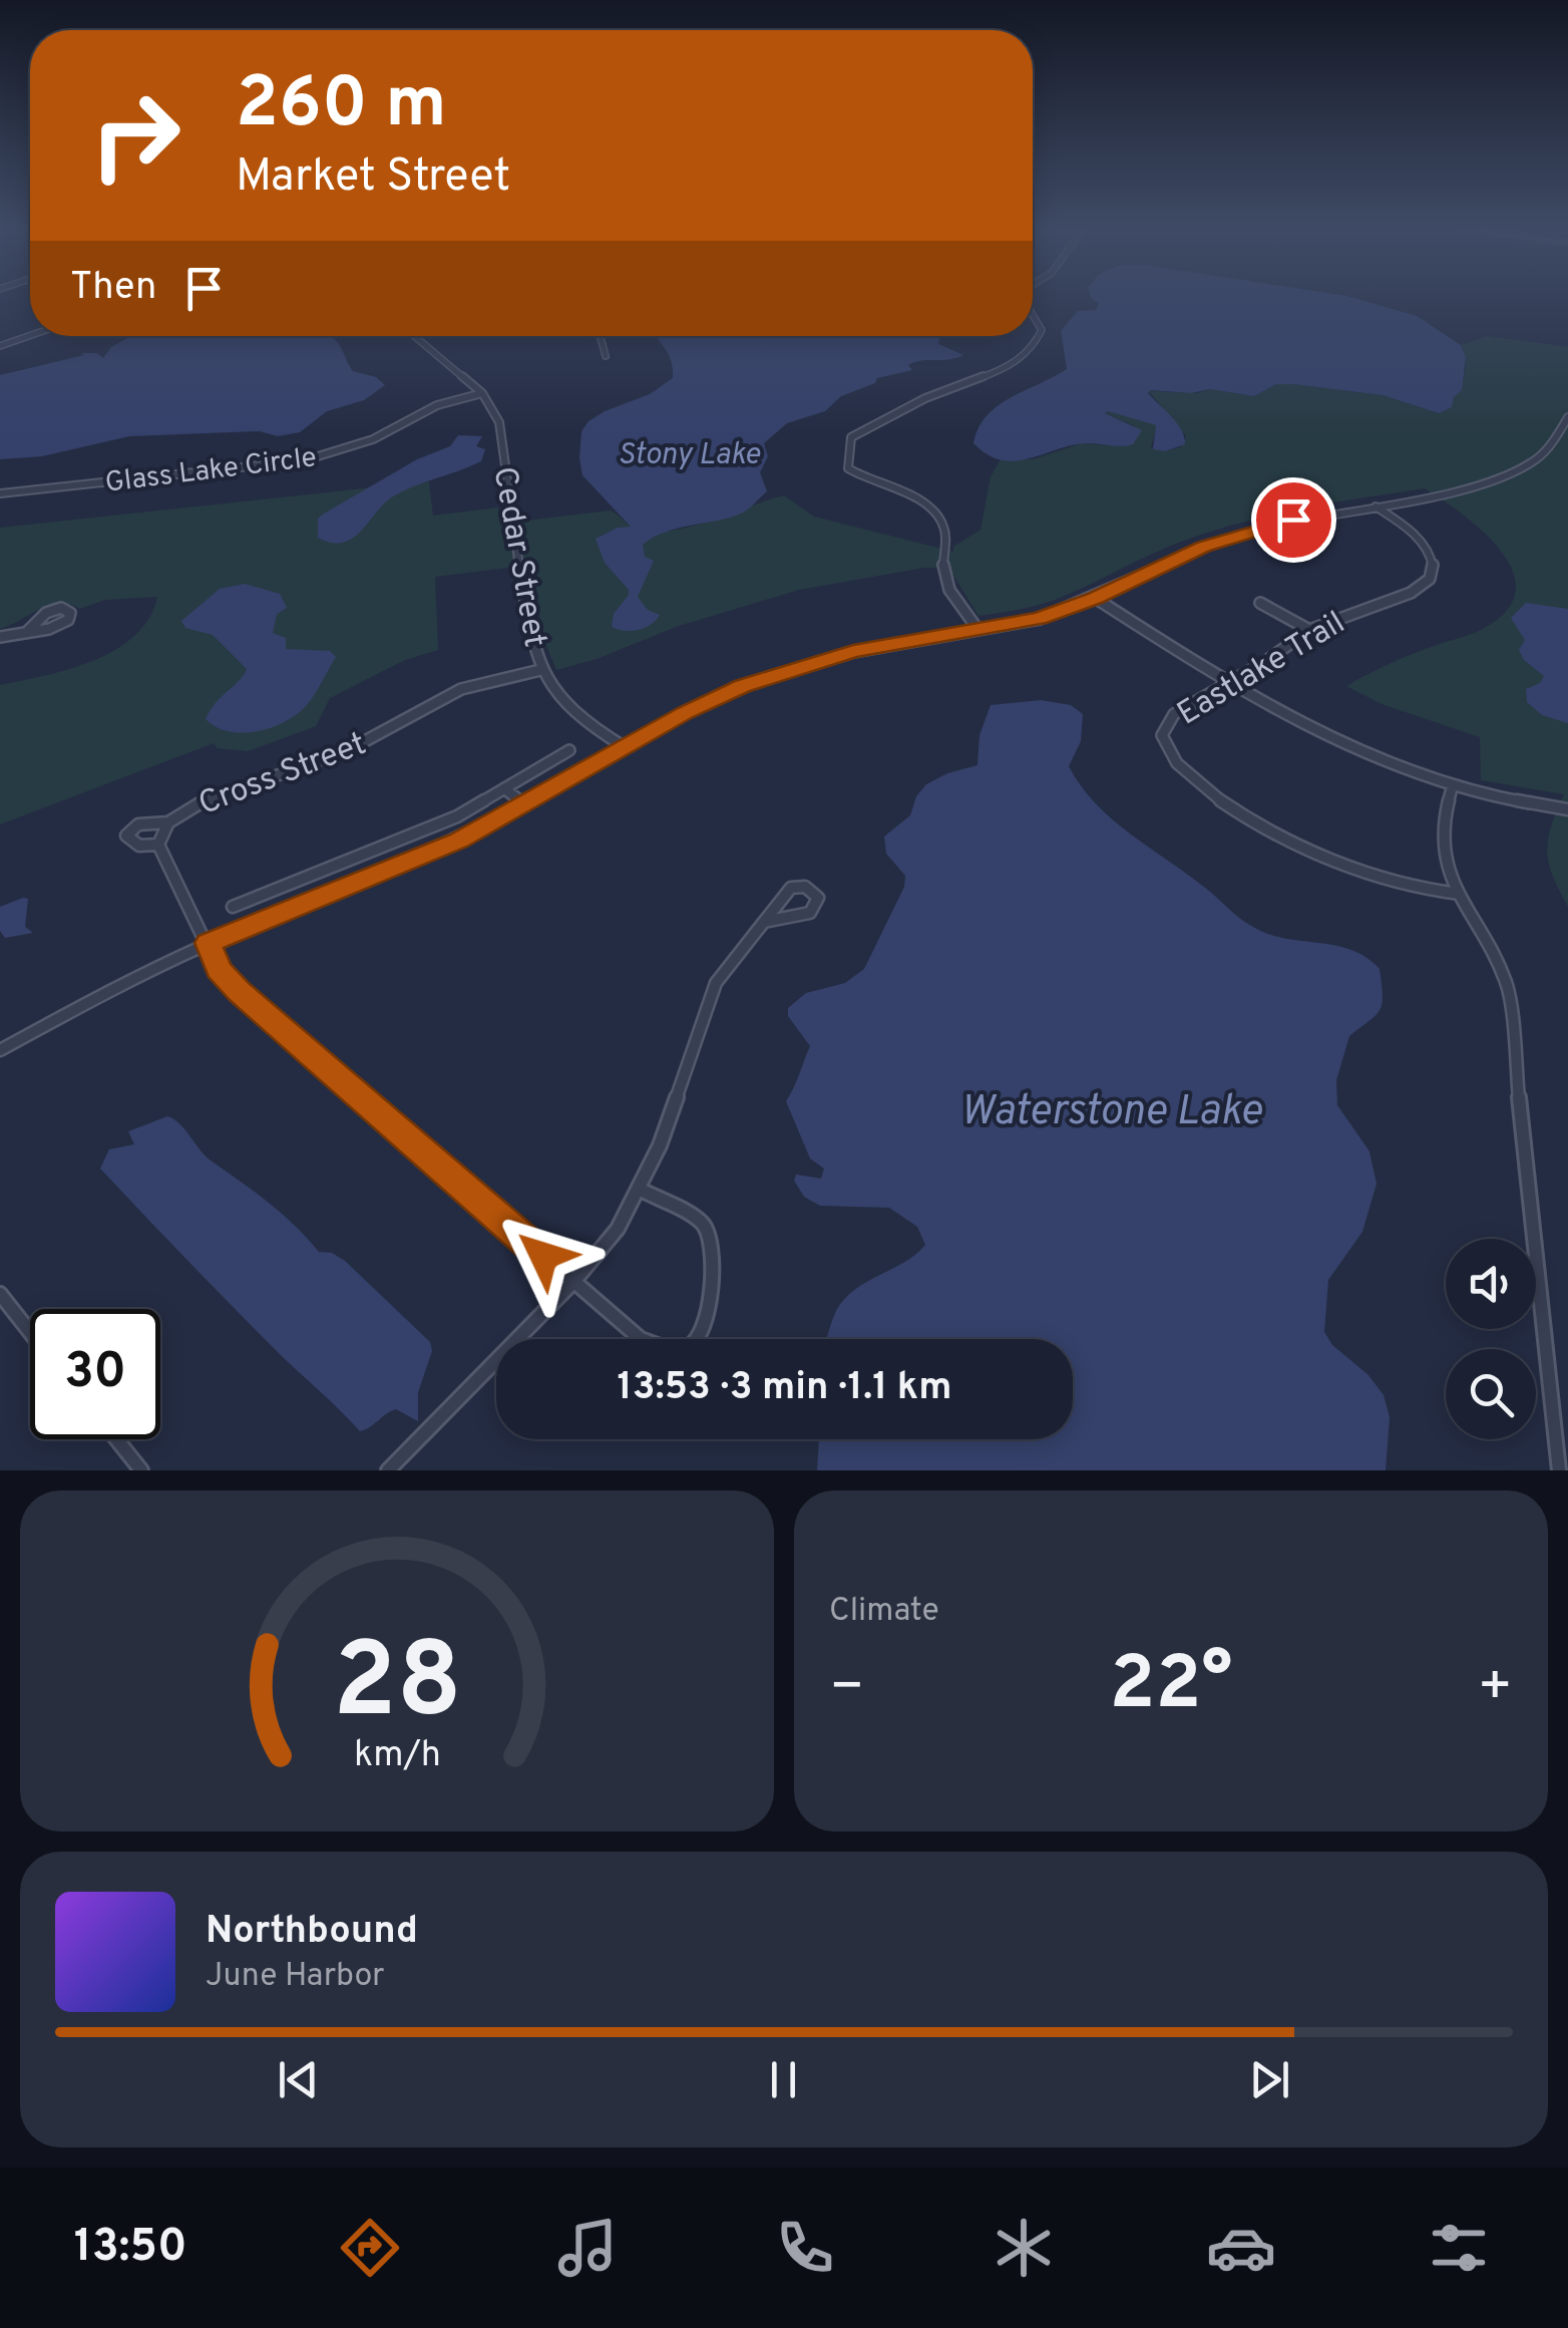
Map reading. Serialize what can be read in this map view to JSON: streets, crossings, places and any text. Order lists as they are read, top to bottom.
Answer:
{
  "streets": {
    "street": [
      "Glass Lake Circle",
      "Cedar Street",
      "Eastlake Trail",
      "Cross Street"
    ]
  },
  "crossings": [
    ["Glass Lake Circle", "Cedar Street"],
    ["Cedar Street", "Cross Street"]
  ],
  "water": ["Stony Lake", "Waterstone Lake"],
  "page": {
    "turn": ["260 m", "Market Street"],
    "then": "Then",
    "limit": "30",
    "trip": "13:53 · 3 min · 1.1 km",
    "tile": "Climate",
    "heat": ["−", "22°", "+"],
    "song": ["Northbound", "June Harbor"],
    "tabs": "13:50",
    "gauge": ["28", "km/h"]
  }
}
